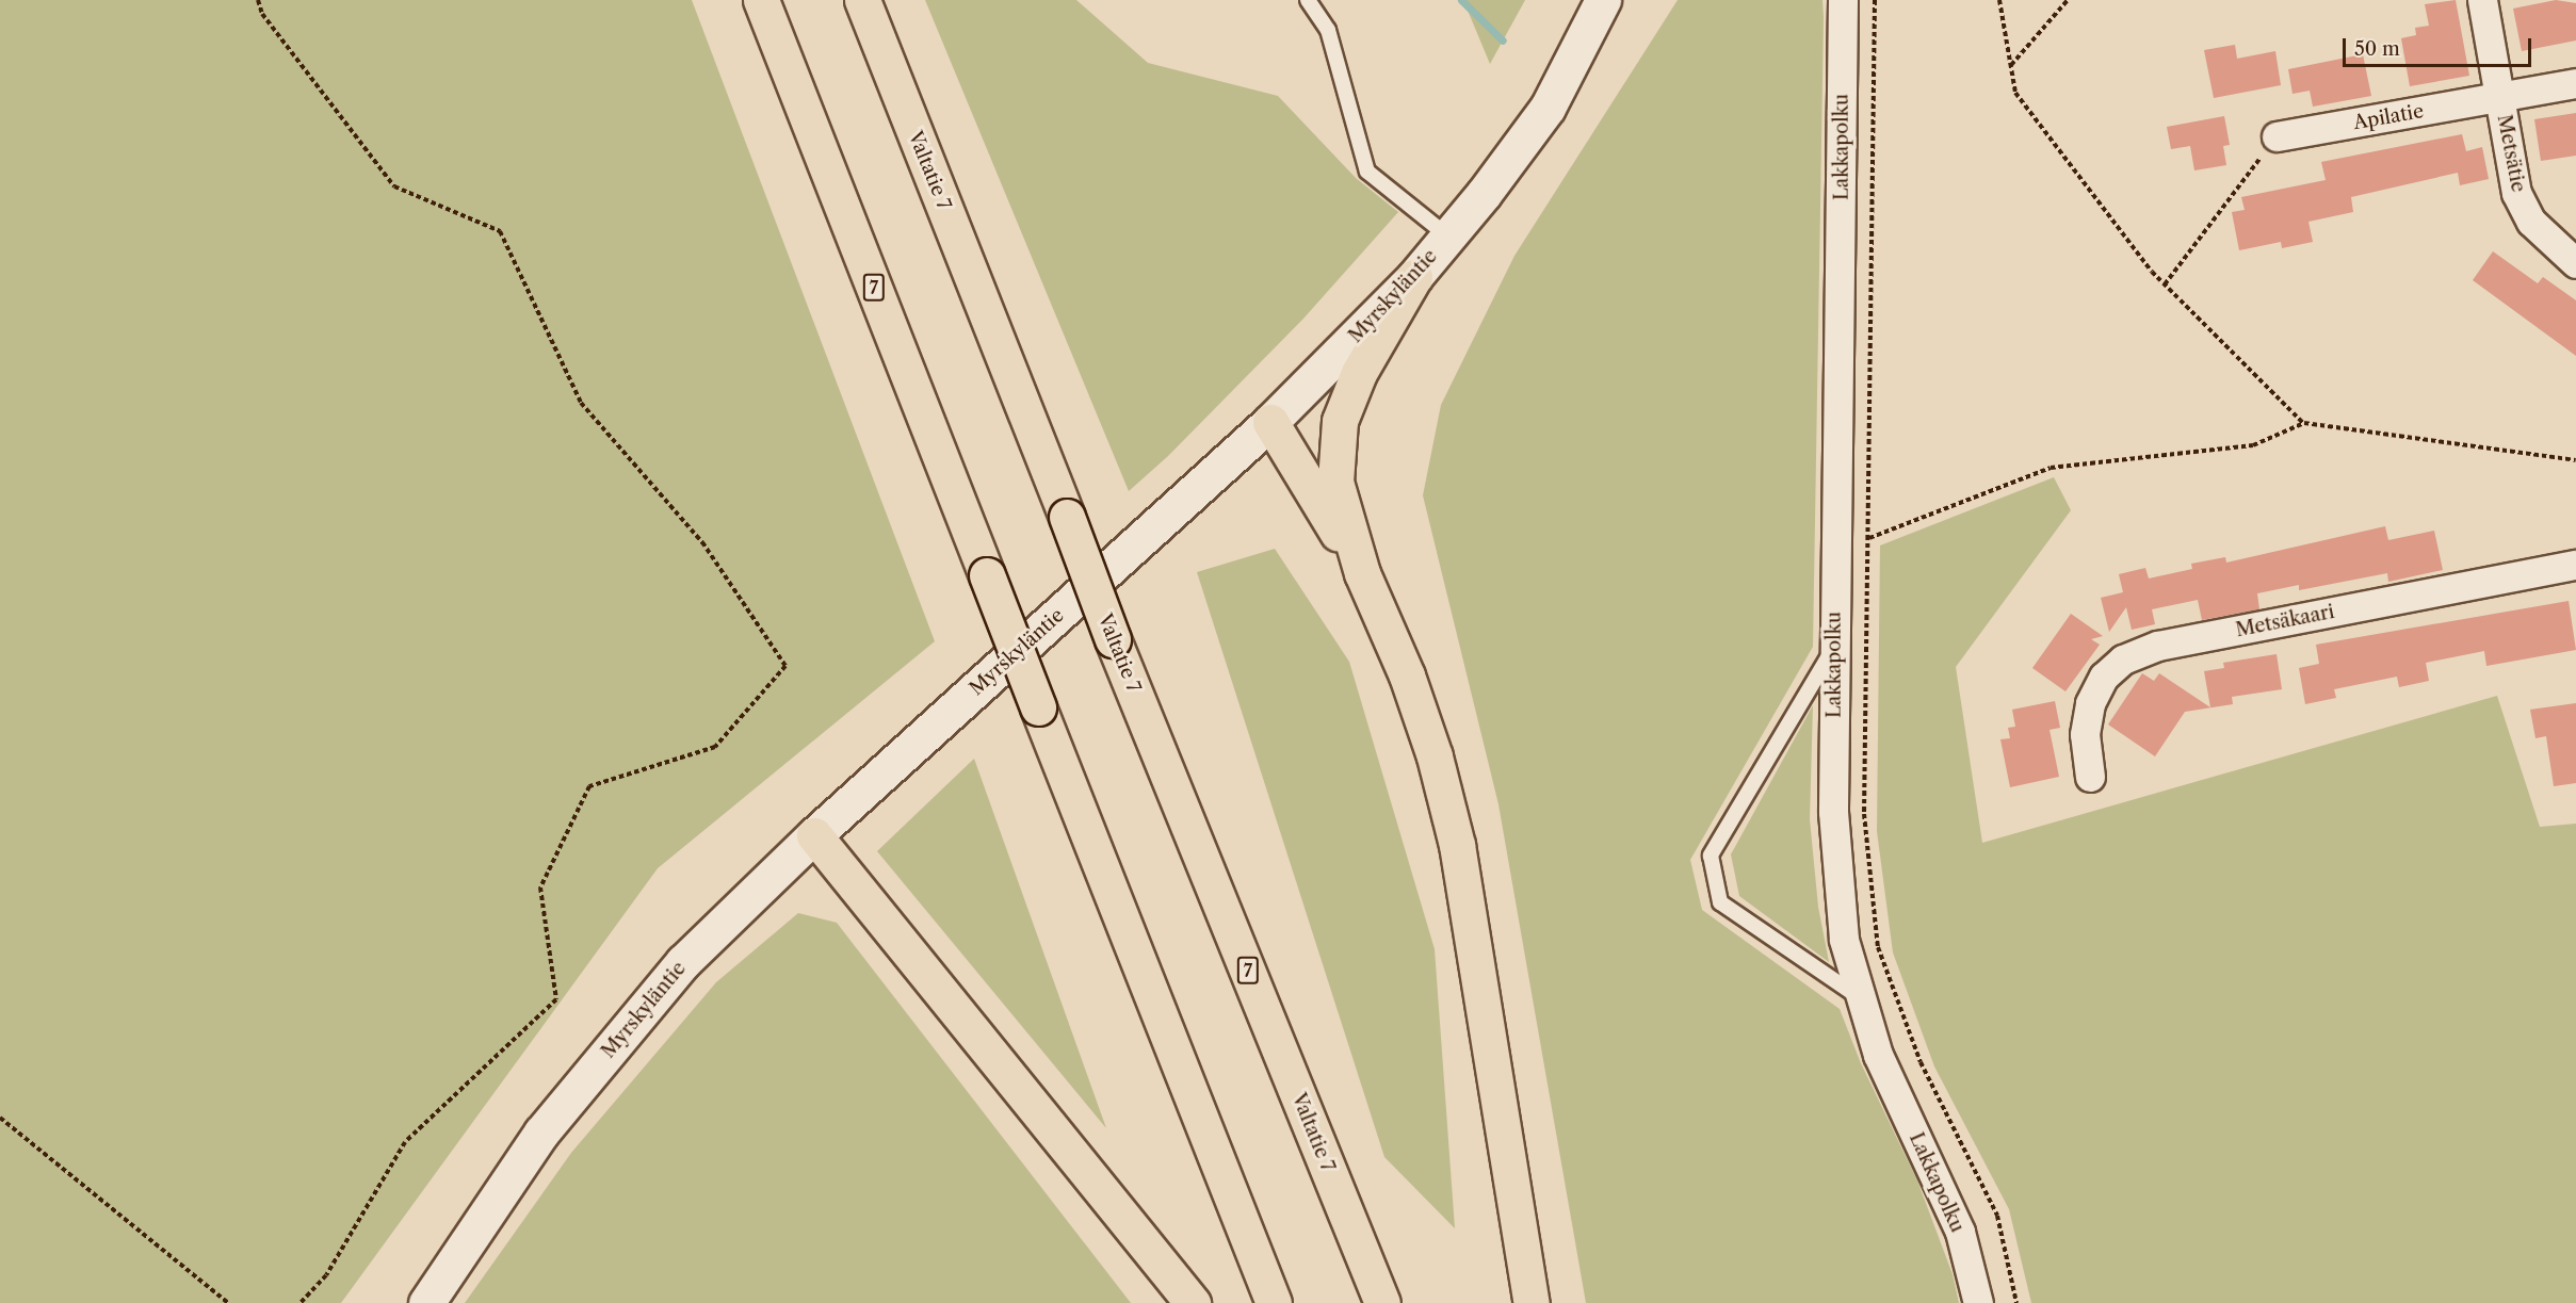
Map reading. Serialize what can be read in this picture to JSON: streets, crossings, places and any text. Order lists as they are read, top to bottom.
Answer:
{
  "streets": {
    "highway": ["Valtatie 7", "7"],
    "street": [
      "Apilatie",
      "Lakkapolku",
      "Metsätie",
      "Myrskyläntie",
      "Metsäkaari"
    ]
  },
  "crossings": [
    ["Apilatie", "Metsätie"]
  ],
  "scale_bar": "50 m"
}
